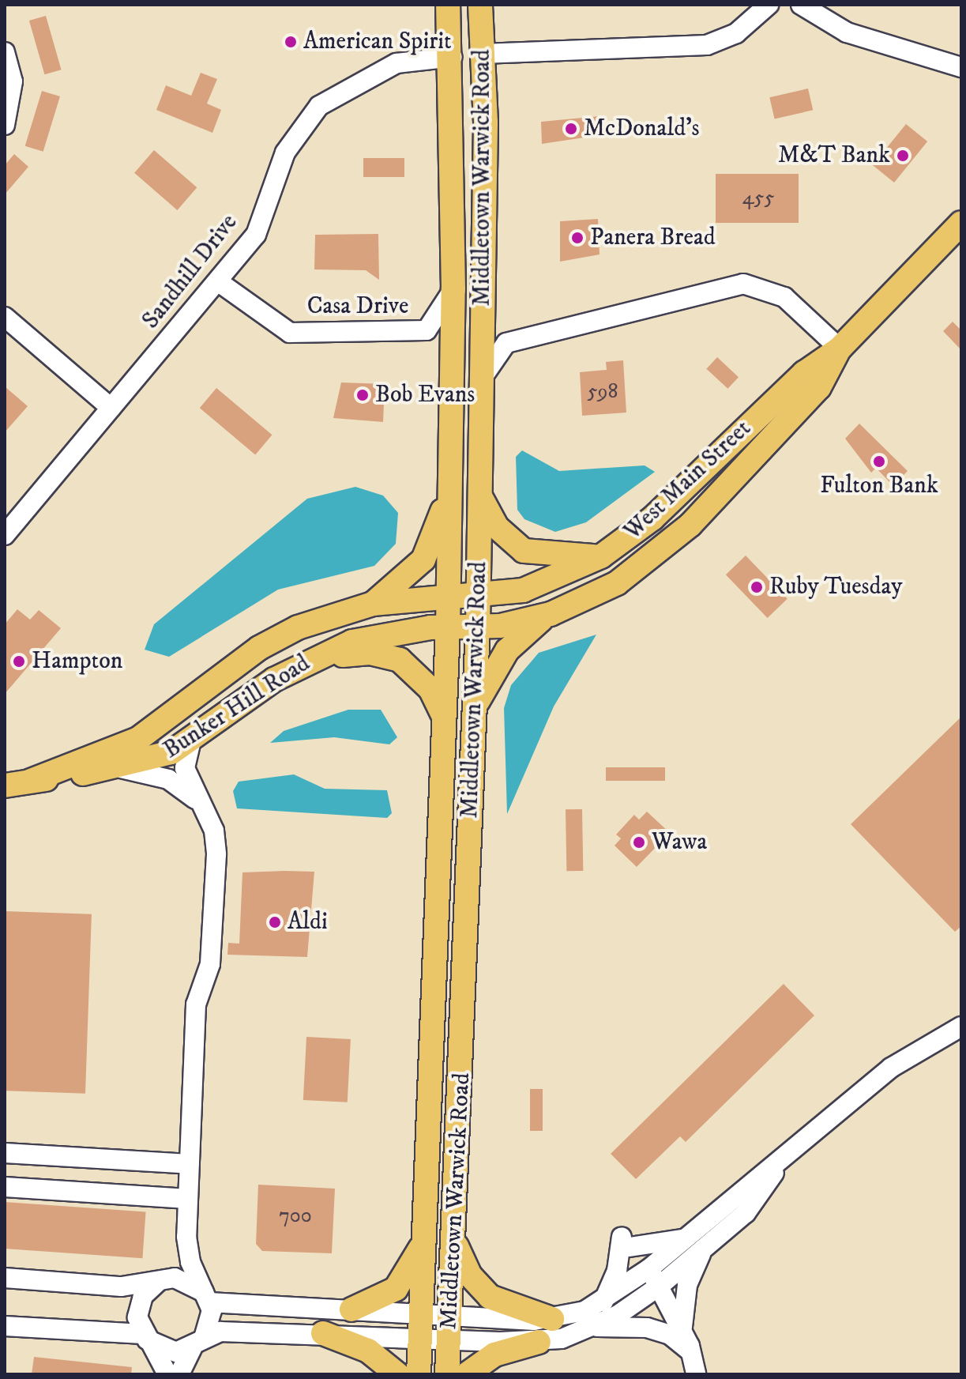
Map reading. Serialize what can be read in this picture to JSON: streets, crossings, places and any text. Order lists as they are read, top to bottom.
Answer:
{
  "streets": {
    "main road": ["Middletown Warwick Road", "West Main Street", "Bunker Hill Road"],
    "street": ["Sandhill Drive", "Casa Drive"]
  },
  "crossings": [
    ["Middletown Warwick Road", "Sandhill Drive"],
    ["Middletown Warwick Road", "Casa Drive"],
    ["Middletown Warwick Road", "West Main Street"],
    ["Middletown Warwick Road", "Bunker Hill Road"],
    ["Sandhill Drive", "Casa Drive"],
    ["West Main Street", "Bunker Hill Road"]
  ],
  "places": [
    "American Spirit",
    "McDonald's",
    "M&T Bank",
    "Panera Bread",
    "Bob Evans",
    "Fulton Bank",
    "Ruby Tuesday",
    "Hampton",
    "Wawa",
    "Aldi"
  ],
  "house_numbers": ["455", "598", "700"]
}
